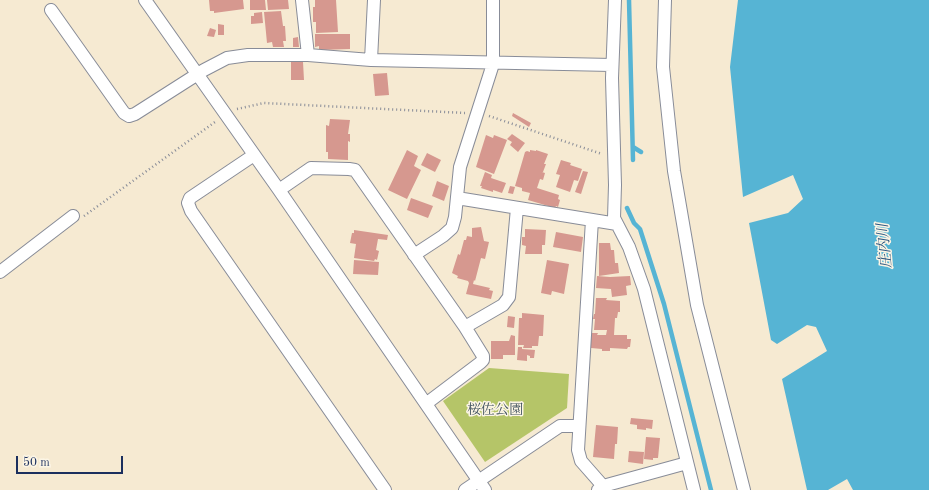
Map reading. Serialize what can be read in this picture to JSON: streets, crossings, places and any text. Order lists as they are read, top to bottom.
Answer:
{
  "water": ["庄内川"],
  "parks": ["桜佐公園"],
  "scale_bar": "50 m"
}
